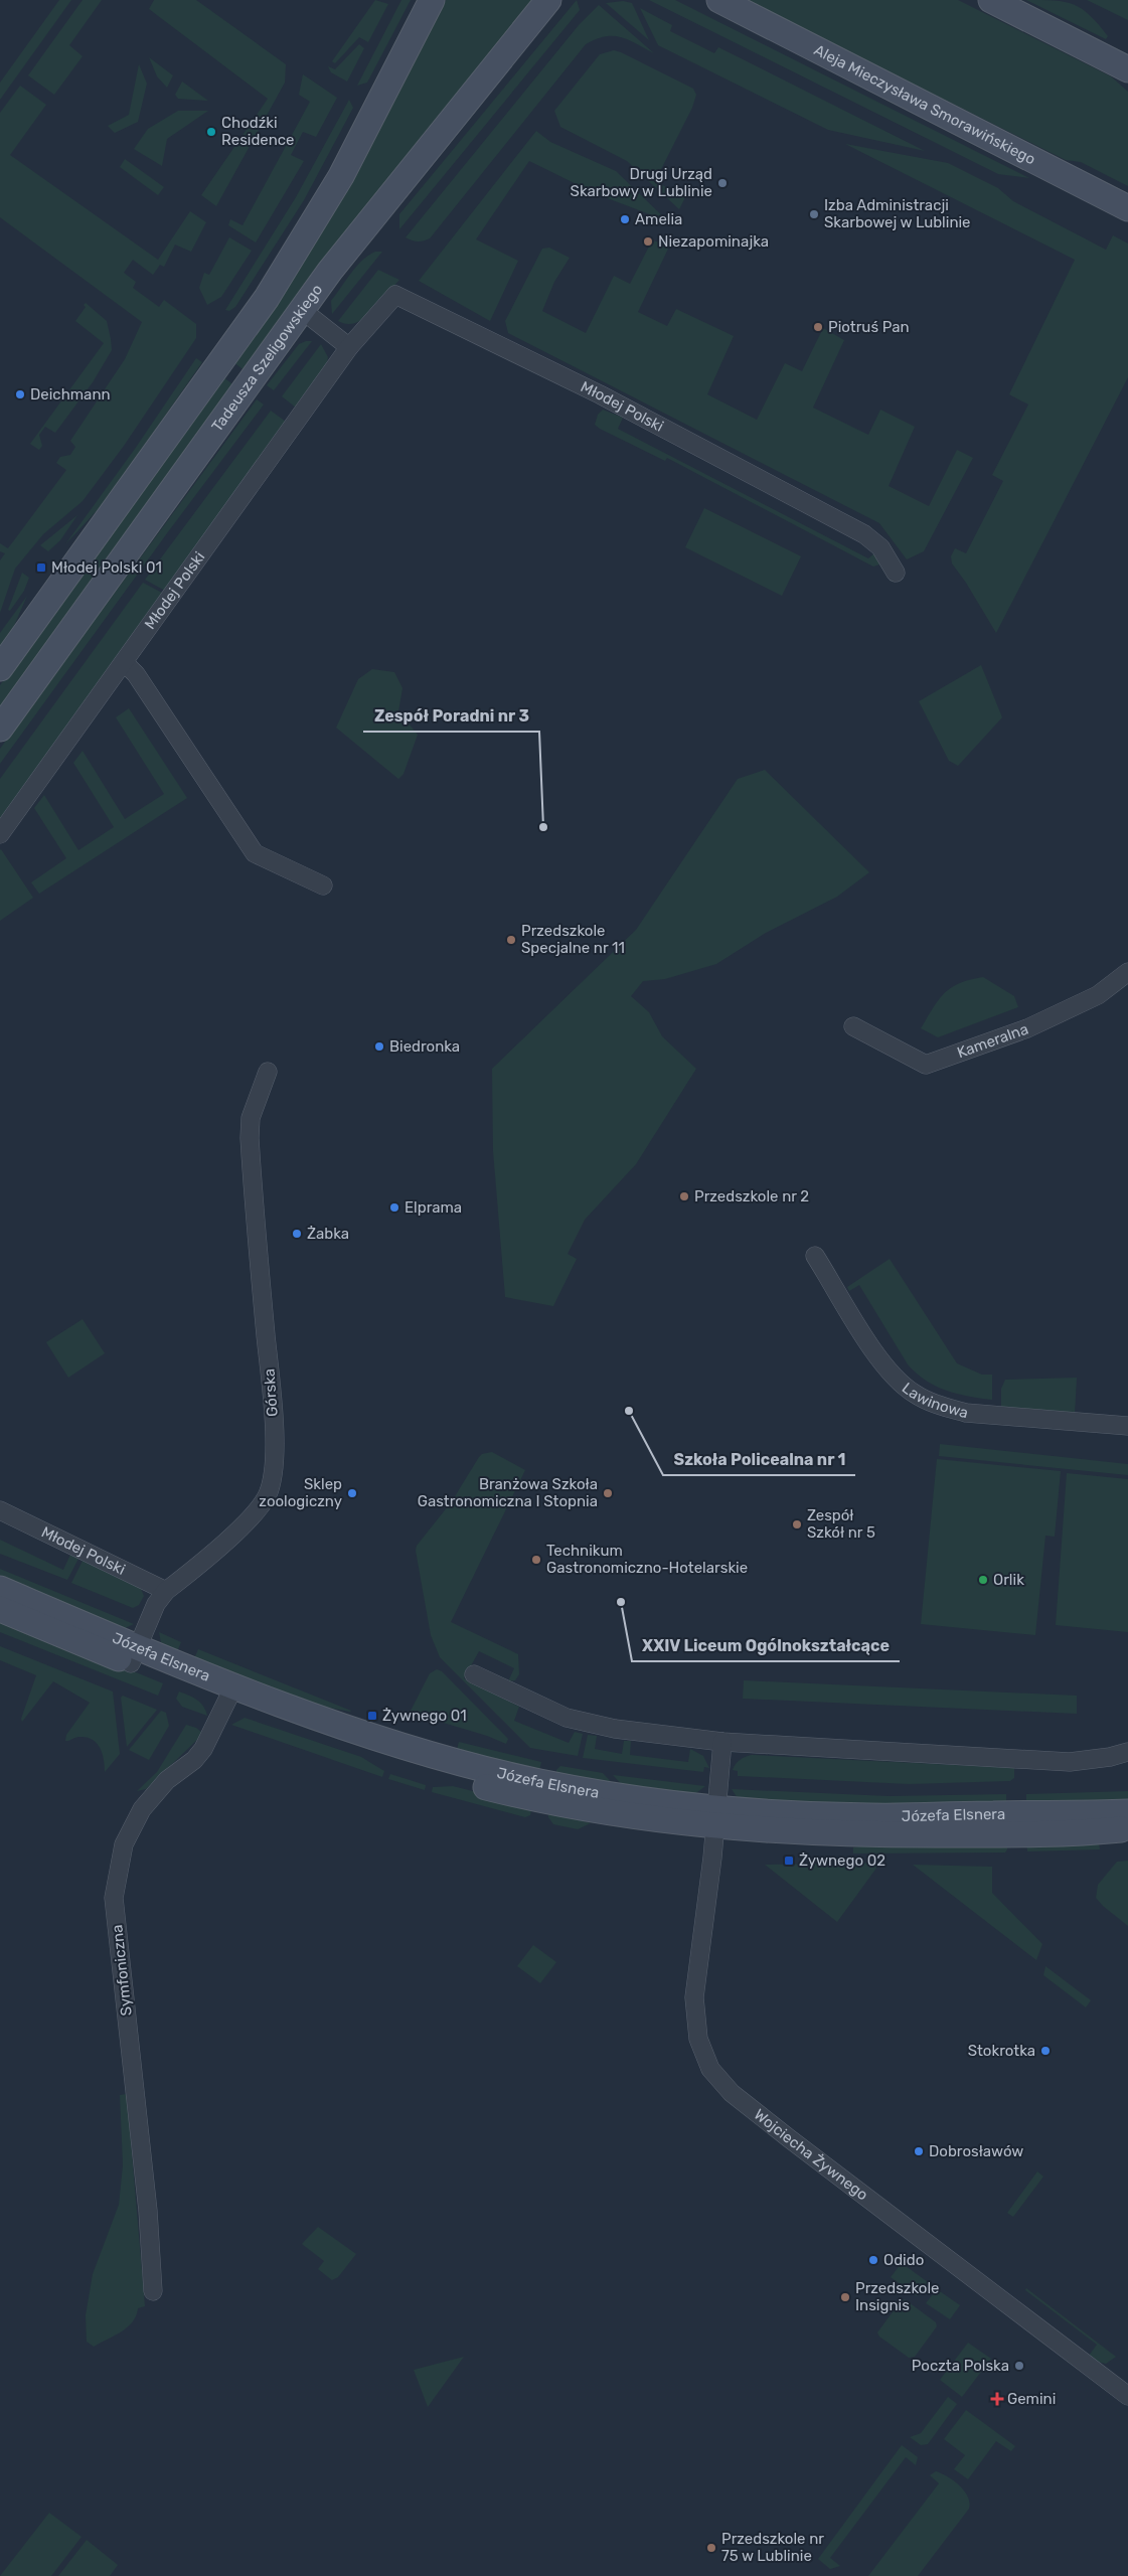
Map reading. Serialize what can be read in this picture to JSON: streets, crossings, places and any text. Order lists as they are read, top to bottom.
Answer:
{
  "streets": {
    "street": [
      "Aleja Mieczysława Smorawińskiego",
      "Tadeusza Szeligowskiego",
      "Młodej Polski",
      "Kameralna",
      "Górska",
      "Lawinowa",
      "Józefa Elsnera",
      "Symfoniczna",
      "Wojciecha Żywnego"
    ]
  },
  "crossings": [
    ["Młodej Polski", "Górska"],
    ["Górska", "Józefa Elsnera"],
    ["Józefa Elsnera", "Symfoniczna"],
    ["Józefa Elsnera", "Wojciecha Żywnego"]
  ],
  "places": {
    "other": [
      "Chodźki Residence",
      "Drugi Urząd Skarbowy w Lublinie",
      "Izba Administracji Skarbowej w Lublinie",
      "Amelia",
      "Niezapominajka",
      "Piotruś Pan",
      "Deichmann",
      "Zespół Poradni nr 3",
      "Przedszkole Specjalne nr 11",
      "Biedronka",
      "Przedszkole nr 2",
      "Elprama",
      "Żabka",
      "Szkoła Policealna nr 1",
      "Sklep zoologiczny",
      "Branżowa Szkoła Gastronomiczna I Stopnia",
      "Zespół Szkół nr 5",
      "Technikum Gastronomiczno-Hotelarskie",
      "Orlik",
      "XXIV Liceum Ogólnokształcące",
      "Stokrotka",
      "Dobrosławów",
      "Odido",
      "Przedszkole Insignis",
      "Poczta Polska",
      "Przedszkole nr 75 w Lublinie"
    ],
    "transit": ["Młodej Polski 01", "Żywnego 01", "Żywnego 02"],
    "health": ["Gemini"]
  }
}
